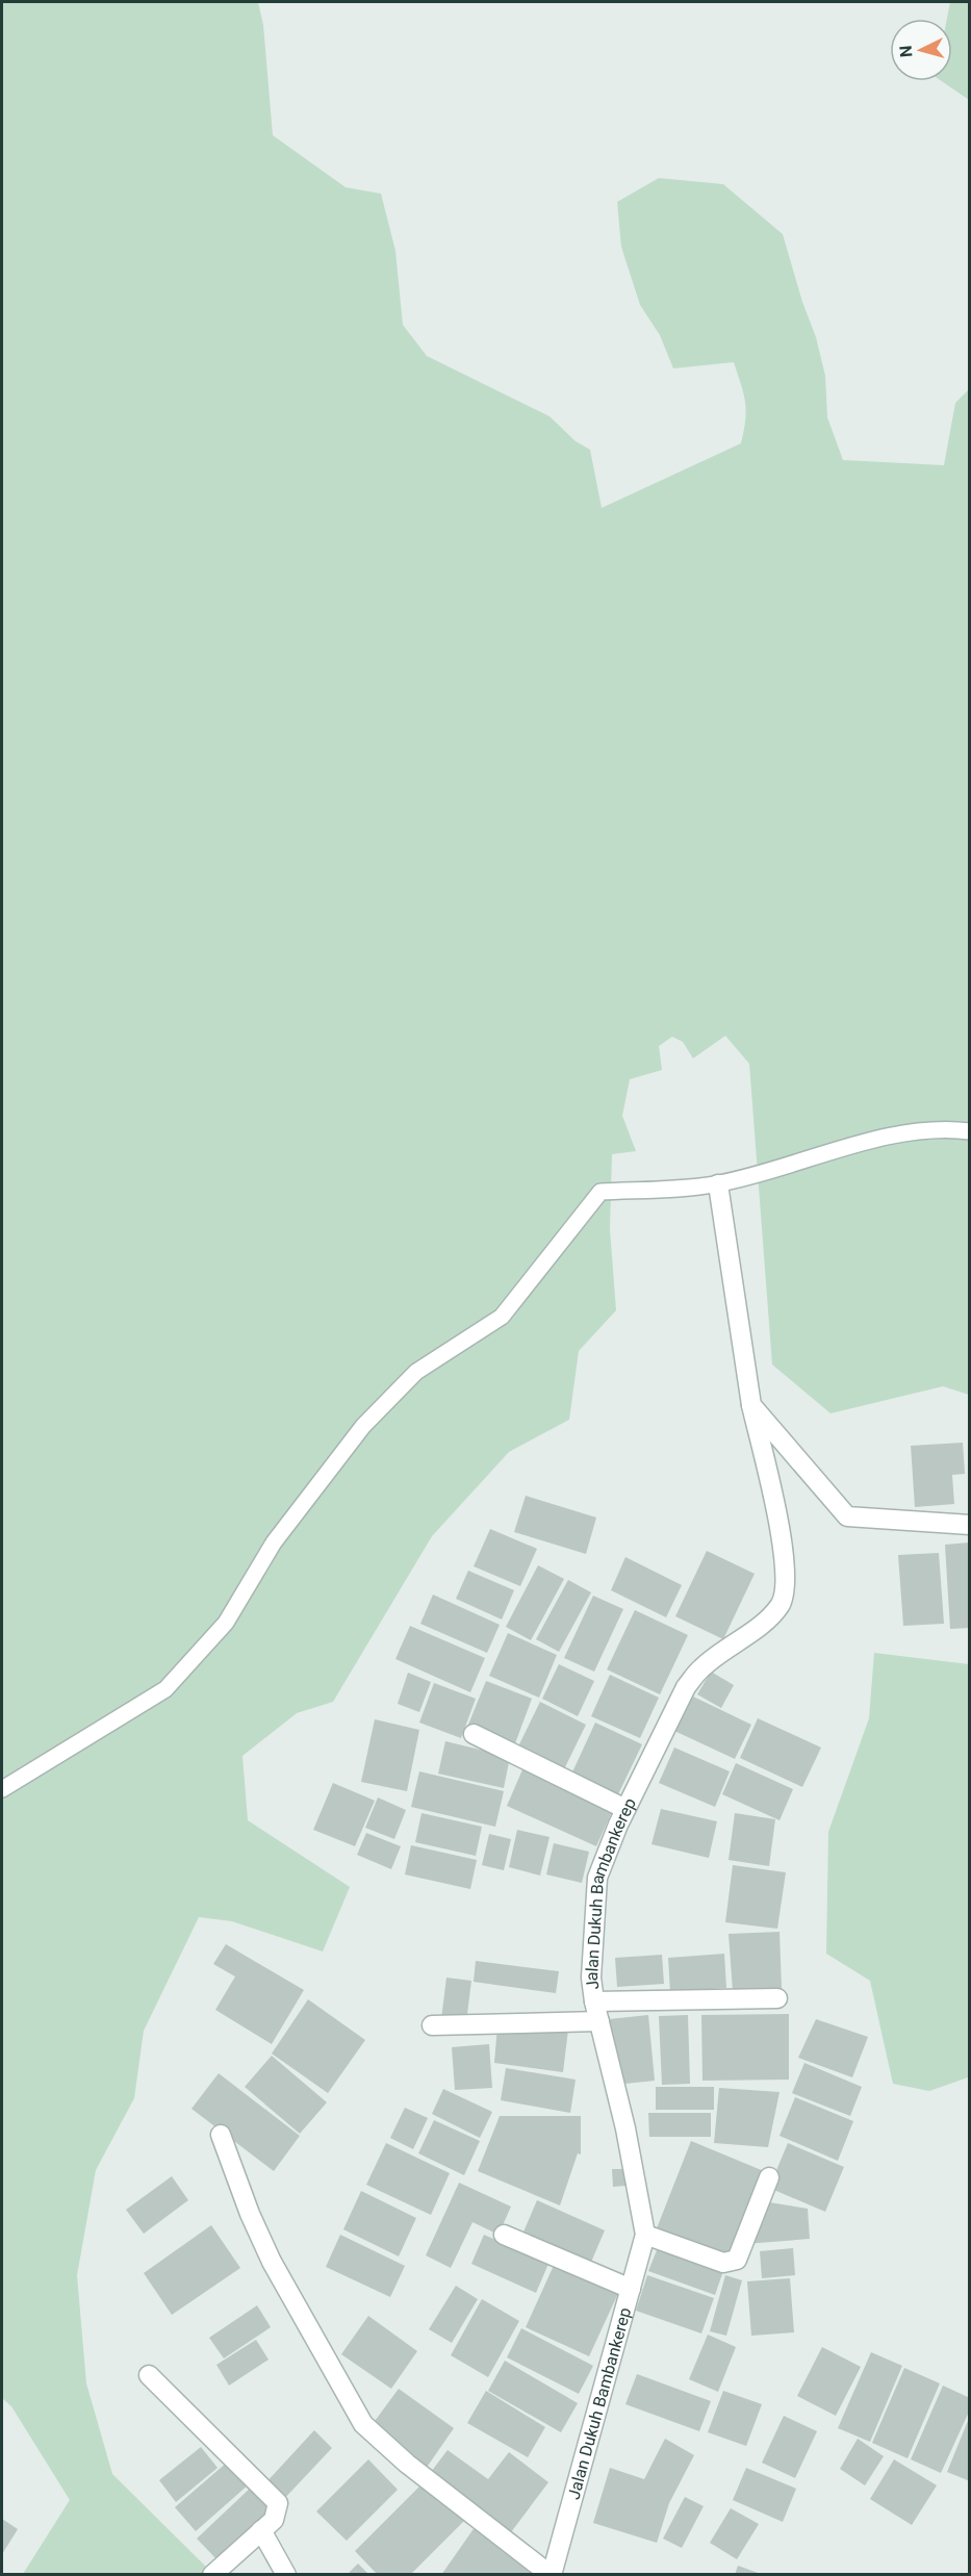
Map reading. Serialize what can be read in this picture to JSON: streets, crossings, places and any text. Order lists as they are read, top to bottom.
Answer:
{
  "streets": {
    "street": ["Jalan Dukuh Bambankerep"]
  },
  "north": "left"
}
